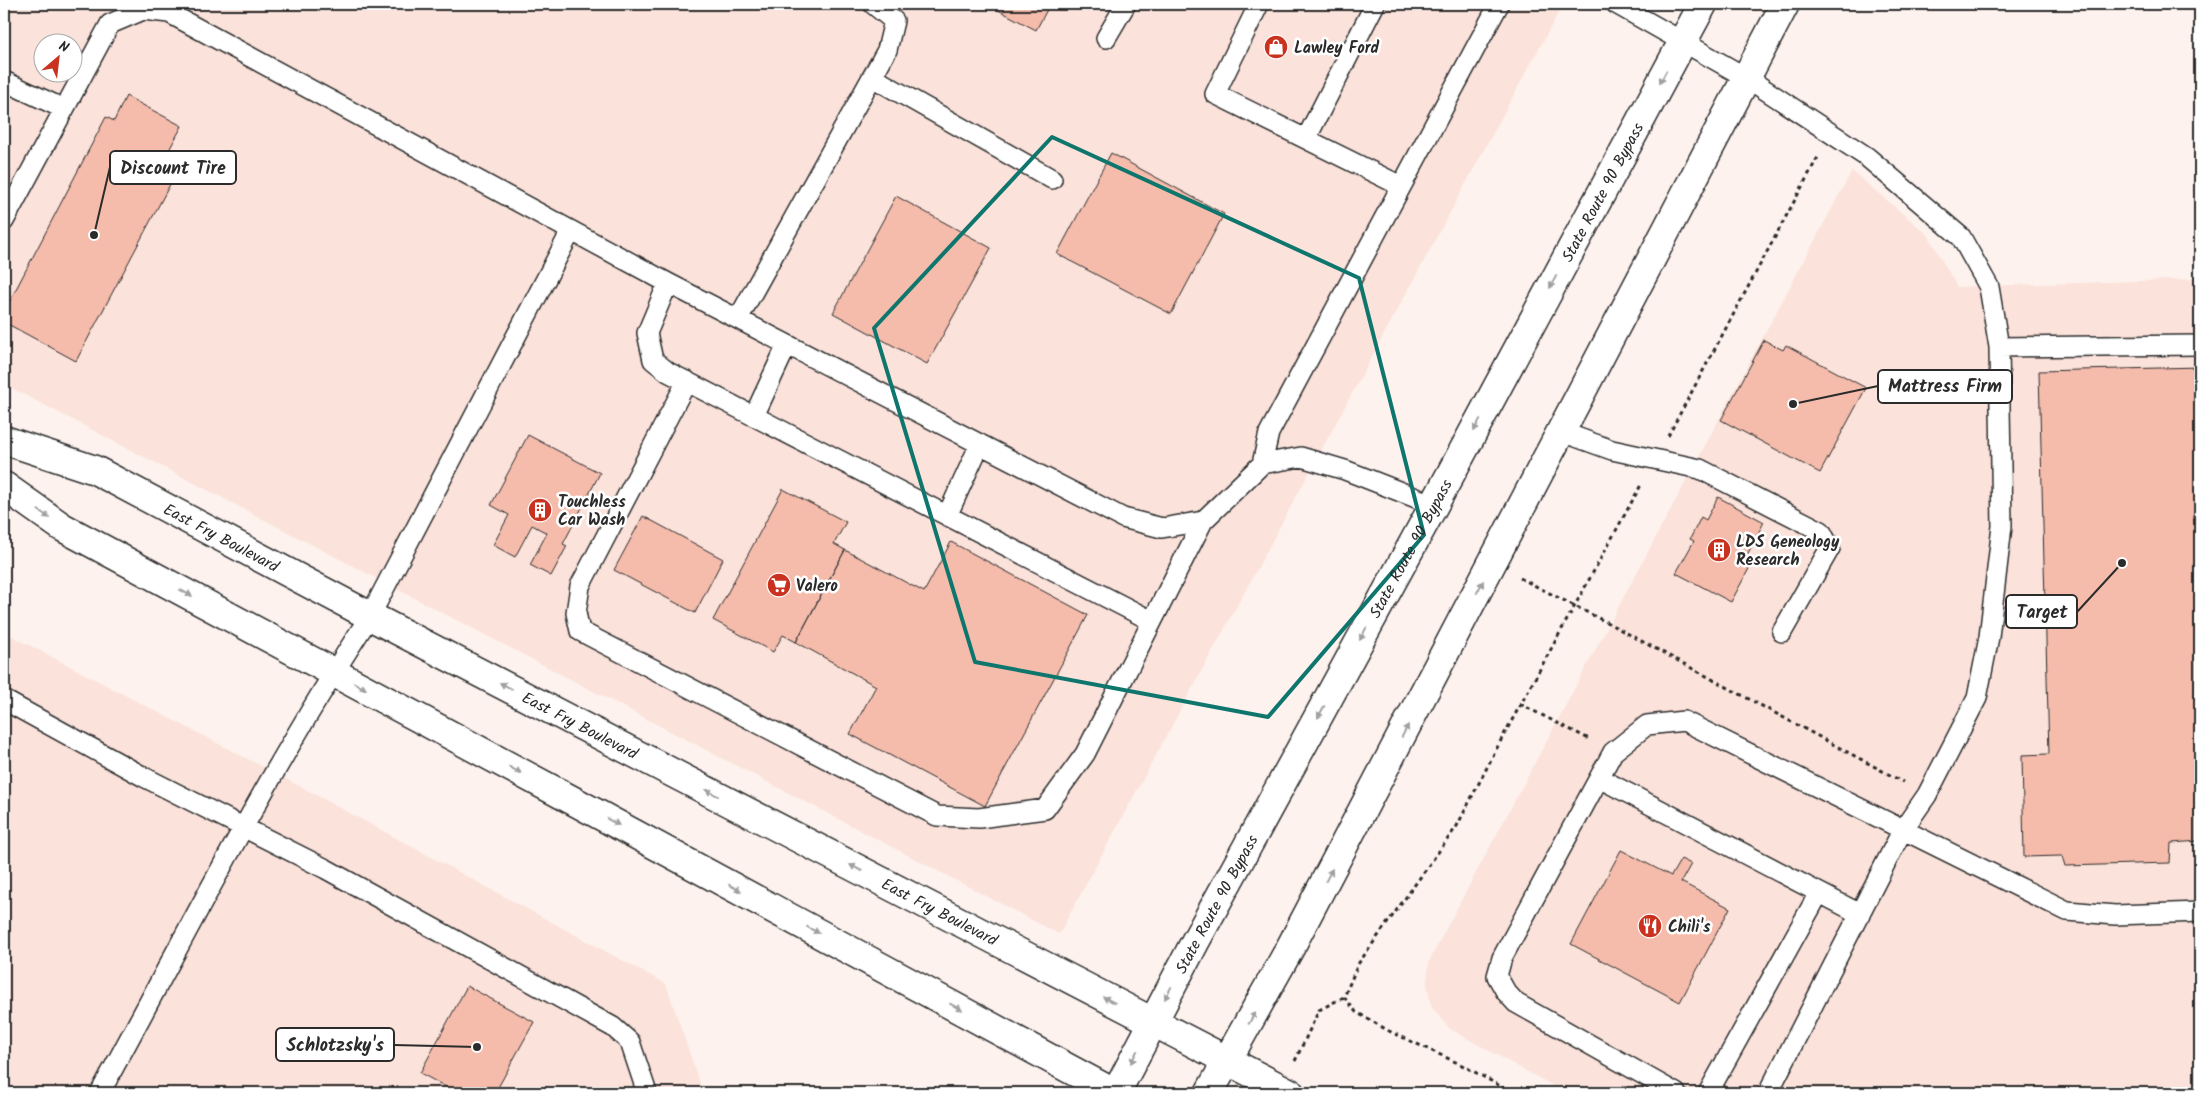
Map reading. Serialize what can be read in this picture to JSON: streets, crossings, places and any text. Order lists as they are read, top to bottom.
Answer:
{
  "streets": {
    "main road": ["State Route 90 Bypass", "East Fry Boulevard"]
  },
  "crossings": [
    ["State Route 90 Bypass", "East Fry Boulevard"]
  ],
  "places": {
    "shop": ["Lawley Ford"],
    "other": [
      "Discount Tire",
      "Mattress Firm",
      "Target",
      "Schlotzsky's"
    ],
    "building": ["Touchless Car Wash", "LDS Geneology Research"],
    "supermarket": ["Valero"],
    "restaurant": ["Chili's"]
  },
  "north": "top right"
}
